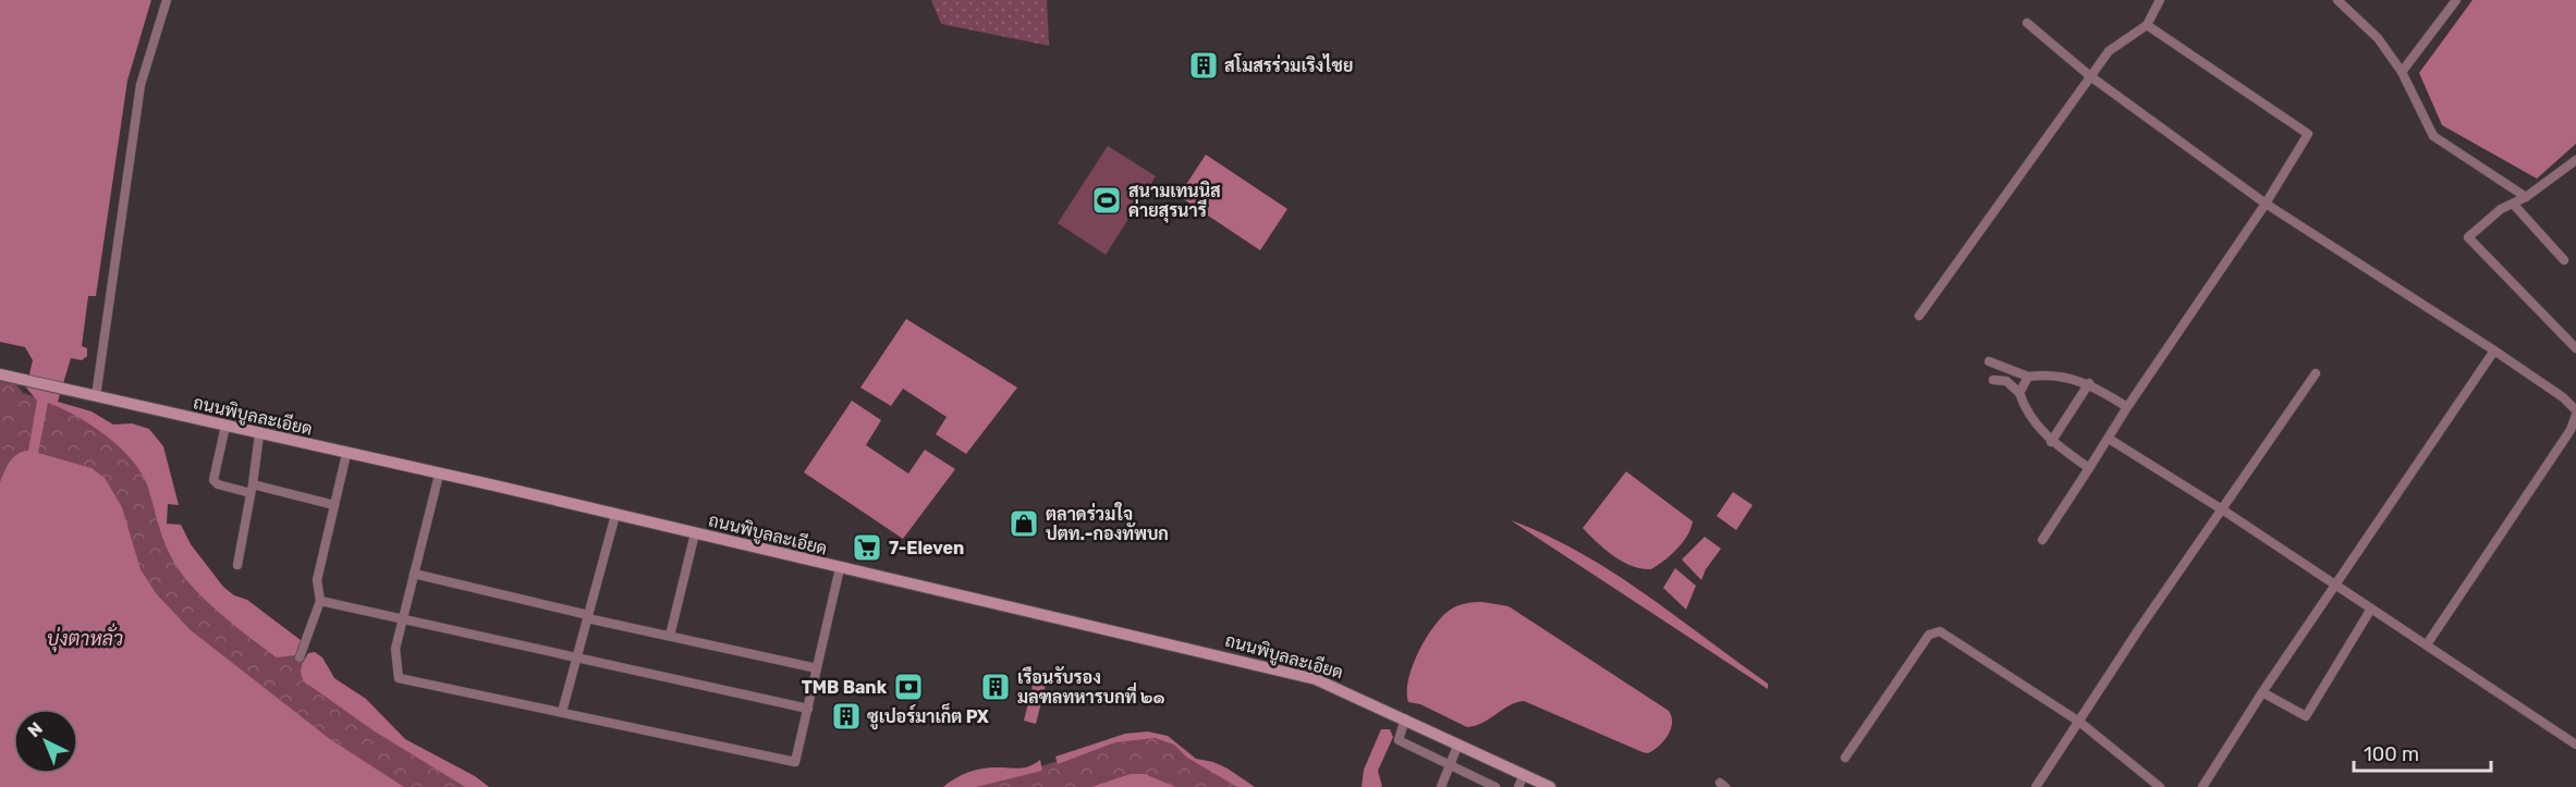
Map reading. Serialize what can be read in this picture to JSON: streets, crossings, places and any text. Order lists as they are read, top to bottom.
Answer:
{
  "streets": {
    "street": ["ถนนพิบูลละเอียด"]
  },
  "water": ["บุ่งตาหลั่ว"],
  "places": {
    "building": ["สโมสรร่วมเริงไชย", "เรือนรับรอง มลฑลทหารบกที่ ๒๑", "ซูเปอร์มาเก็ต PX"],
    "sports": ["สนามเทนนิส ค่ายสุรนารี"],
    "shop": ["ตลาดร่วมใจ ปตท.-กองทัพบก"],
    "supermarket": ["7-Eleven"],
    "bank": ["TMB Bank"]
  },
  "scale_bar": "100 m",
  "north": "top left"
}
